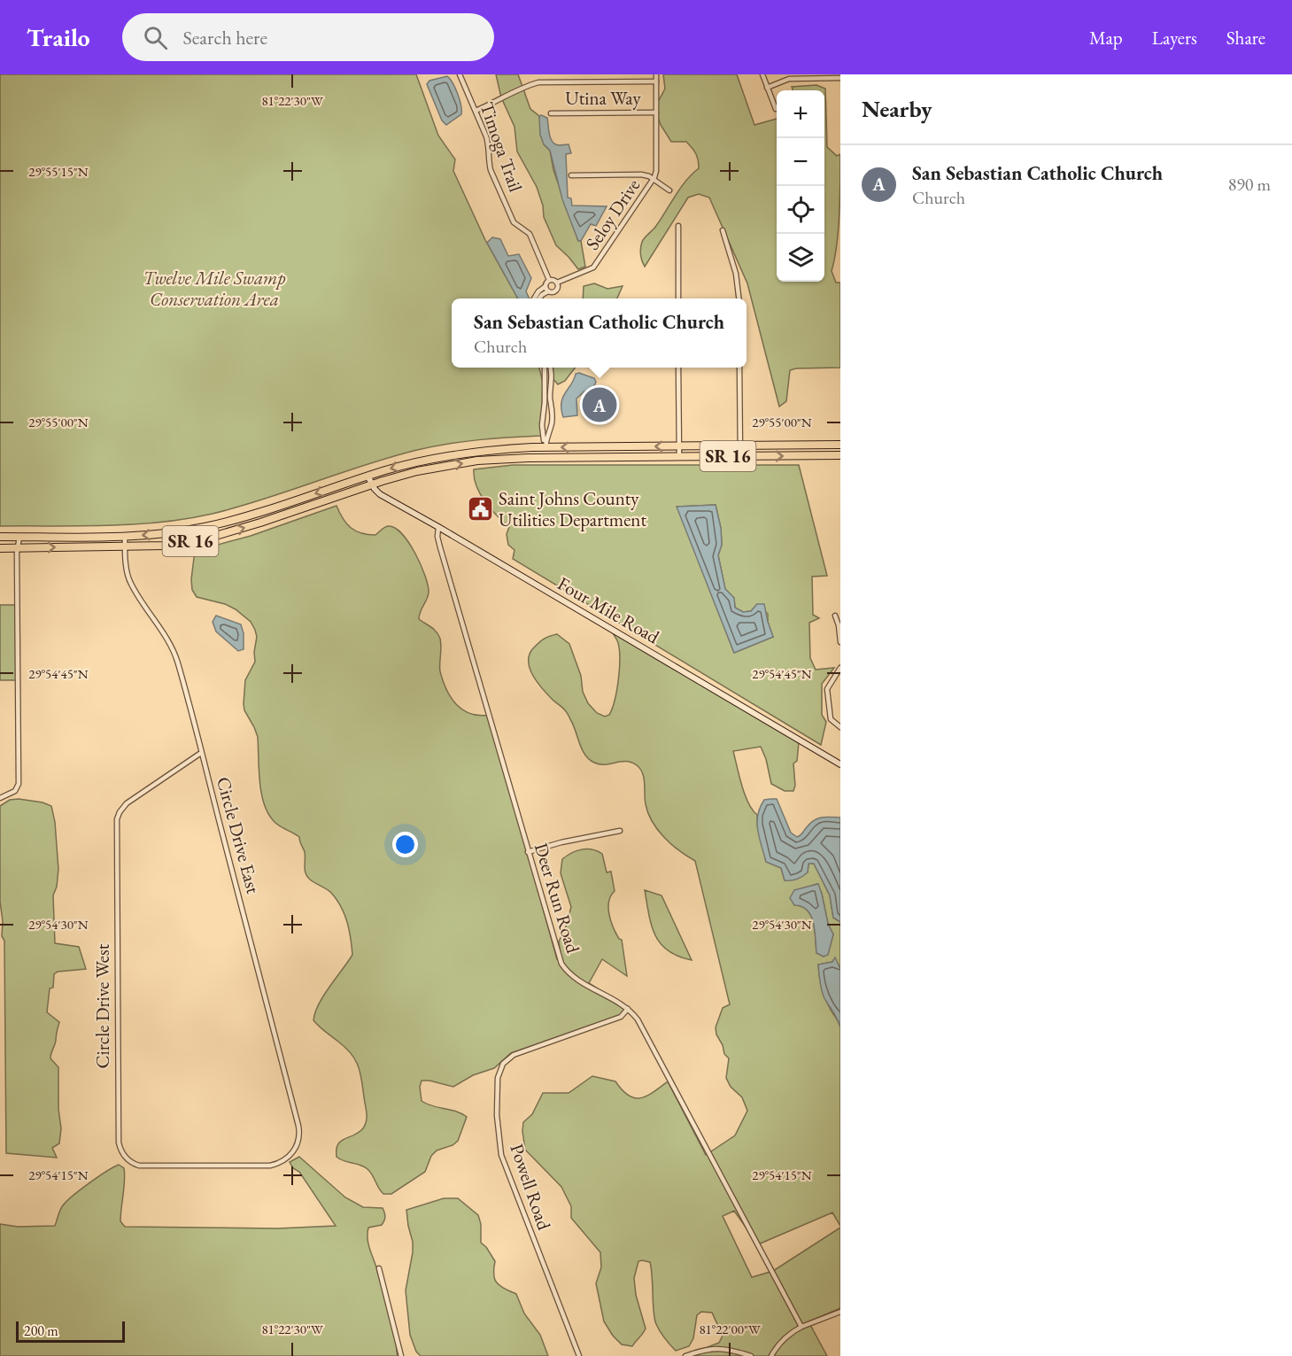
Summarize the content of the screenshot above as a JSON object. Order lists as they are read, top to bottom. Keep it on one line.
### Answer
{"streets":{"highway":["SR 16"],"main road":["Four Mile Road"],"street":["Utina Way","Timoga Trail","Seloy Drive","Circle Drive East","Deer Run Road","Circle Drive West","Powell Road"]},"crossings":[["Utina Way","Seloy Drive"],["Timoga Trail","Seloy Drive"],["SR 16","Four Mile Road"],["SR 16","Circle Drive East"],["Four Mile Road","Deer Run Road"],["Circle Drive East","Circle Drive West"],["Deer Run Road","Powell Road"]],"parks":["Twelve Mile Swamp Conservation Area"],"places":{"public building":["Saint Johns County Utilities Department"]},"scale_bar":"200 m","page":{"header":"Trailo","search":"Search here","nav":["Map","Layers","Share"],"heading":"Nearby","map_buttons":["+","−"],"list":[{"mark":"A","name":"San Sebastian Catholic Church","note":"Church","value":"890 m"}],"popup":["San Sebastian Catholic Church","Church"],"pins":"A","scale":"200 m"},"coordinates":["81°22'30\"W","29°55'15\"N","29°55'00\"N","29°54'45\"N","29°54'30\"N","29°54'15\"N","81°22'00\"W"]}
